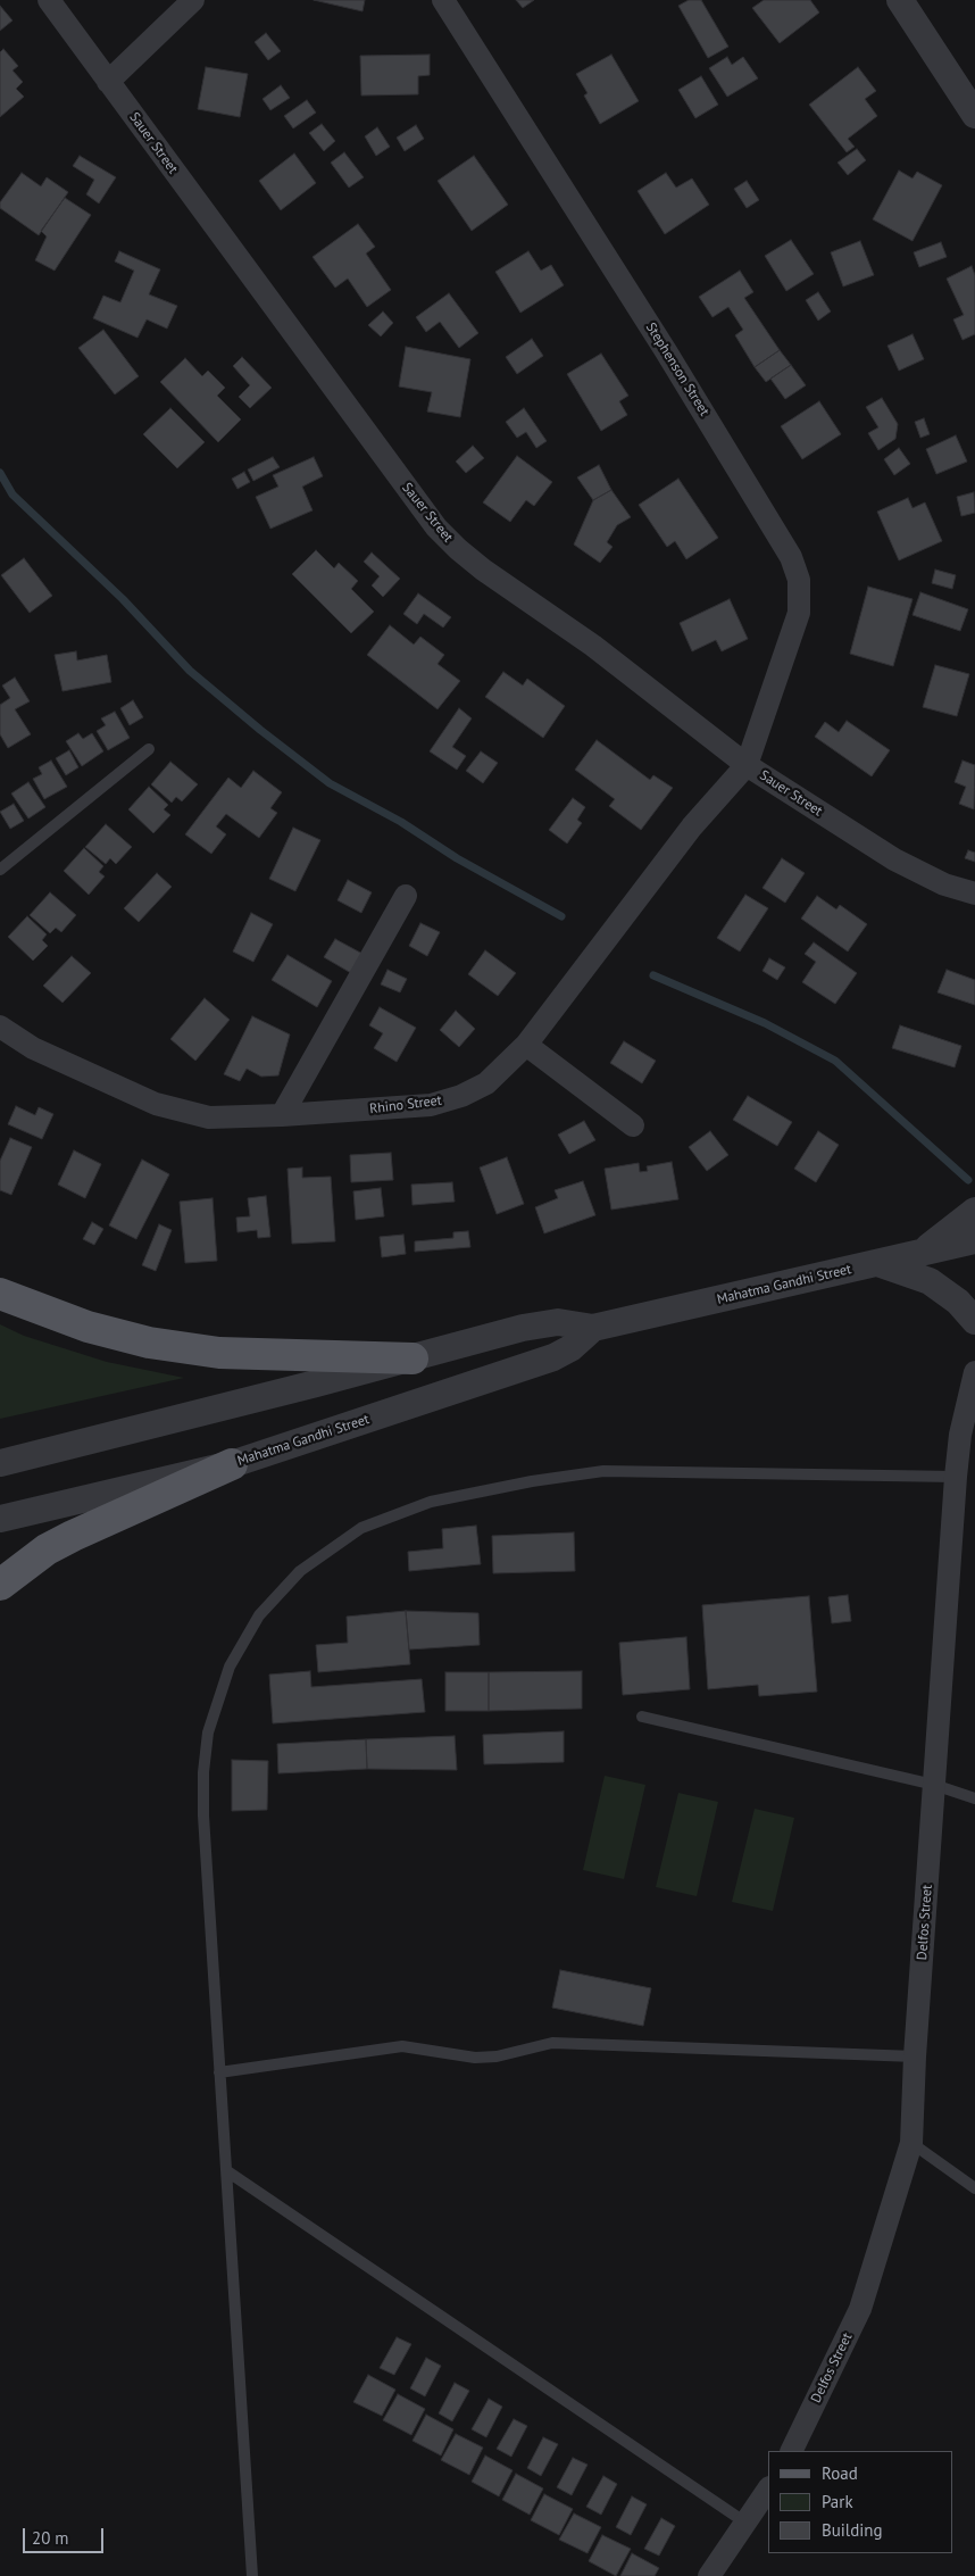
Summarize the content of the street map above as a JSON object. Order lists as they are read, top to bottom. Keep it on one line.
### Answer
{"streets":{"street":["Sauer Street","Stephenson Street","Rhino Street","Mahatma Gandhi Street","Delfos Street"]},"crossings":[["Sauer Street","Stephenson Street"],["Sauer Street","Rhino Street"],["Stephenson Street","Rhino Street"]],"legend":["Road","Park","Building"],"scale_bar":"20 m"}
